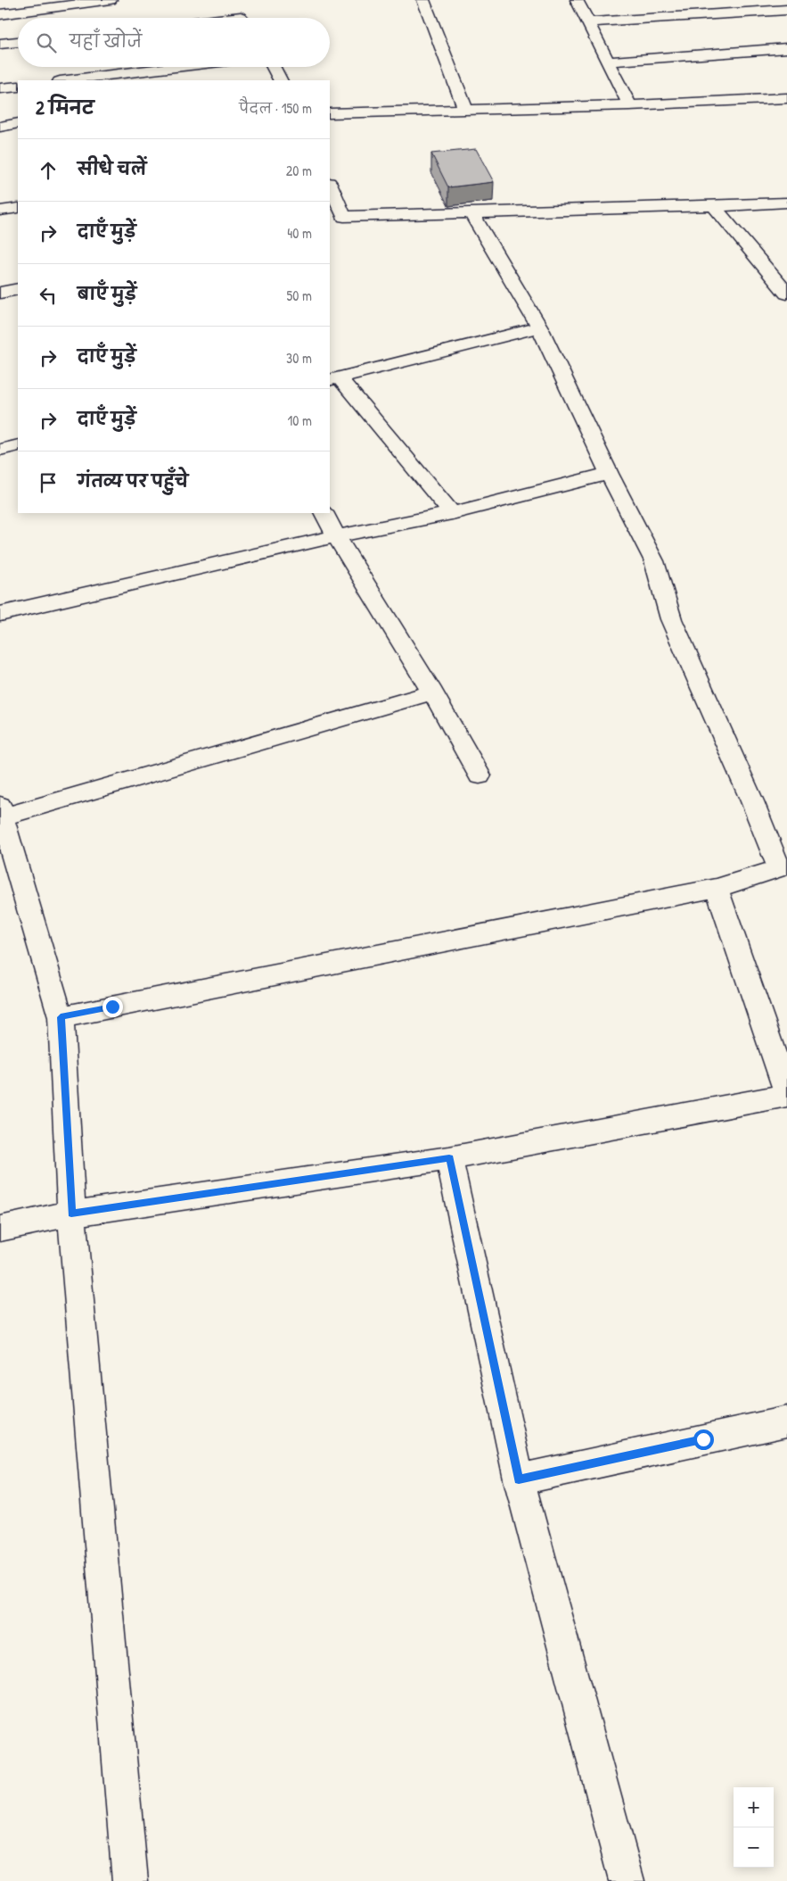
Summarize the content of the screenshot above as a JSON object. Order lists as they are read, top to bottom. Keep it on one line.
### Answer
{"page":{"search":"यहाँ खोजें","heading":["2 मिनट","पैदल · 150 m"],"list":[["सीधे चलें","20 m"],["दाएँ मुड़ें","40 m"],["बाएँ मुड़ें","50 m"],["दाएँ मुड़ें","30 m"],["दाएँ मुड़ें","10 m"],"गंतव्य पर पहुँचे"],"map_buttons":["+","−"]}}
